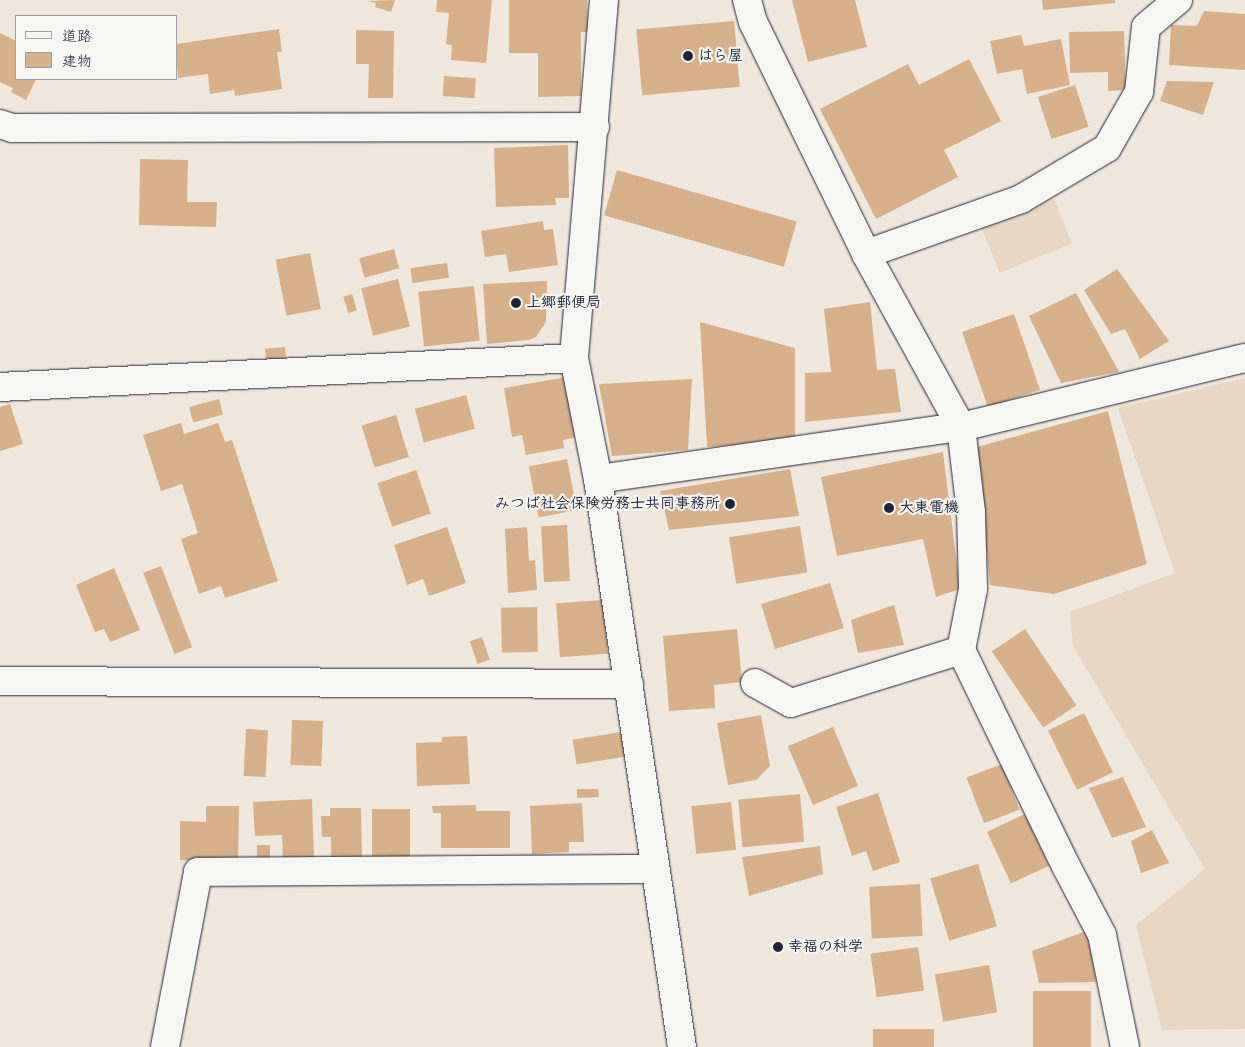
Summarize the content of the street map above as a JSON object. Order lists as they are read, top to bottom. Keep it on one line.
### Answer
{"places":["はら屋","上郷郵便局","みつば社会保険労務士共同事務所","大東電機","幸福の科学"],"legend":["道路","建物"]}
